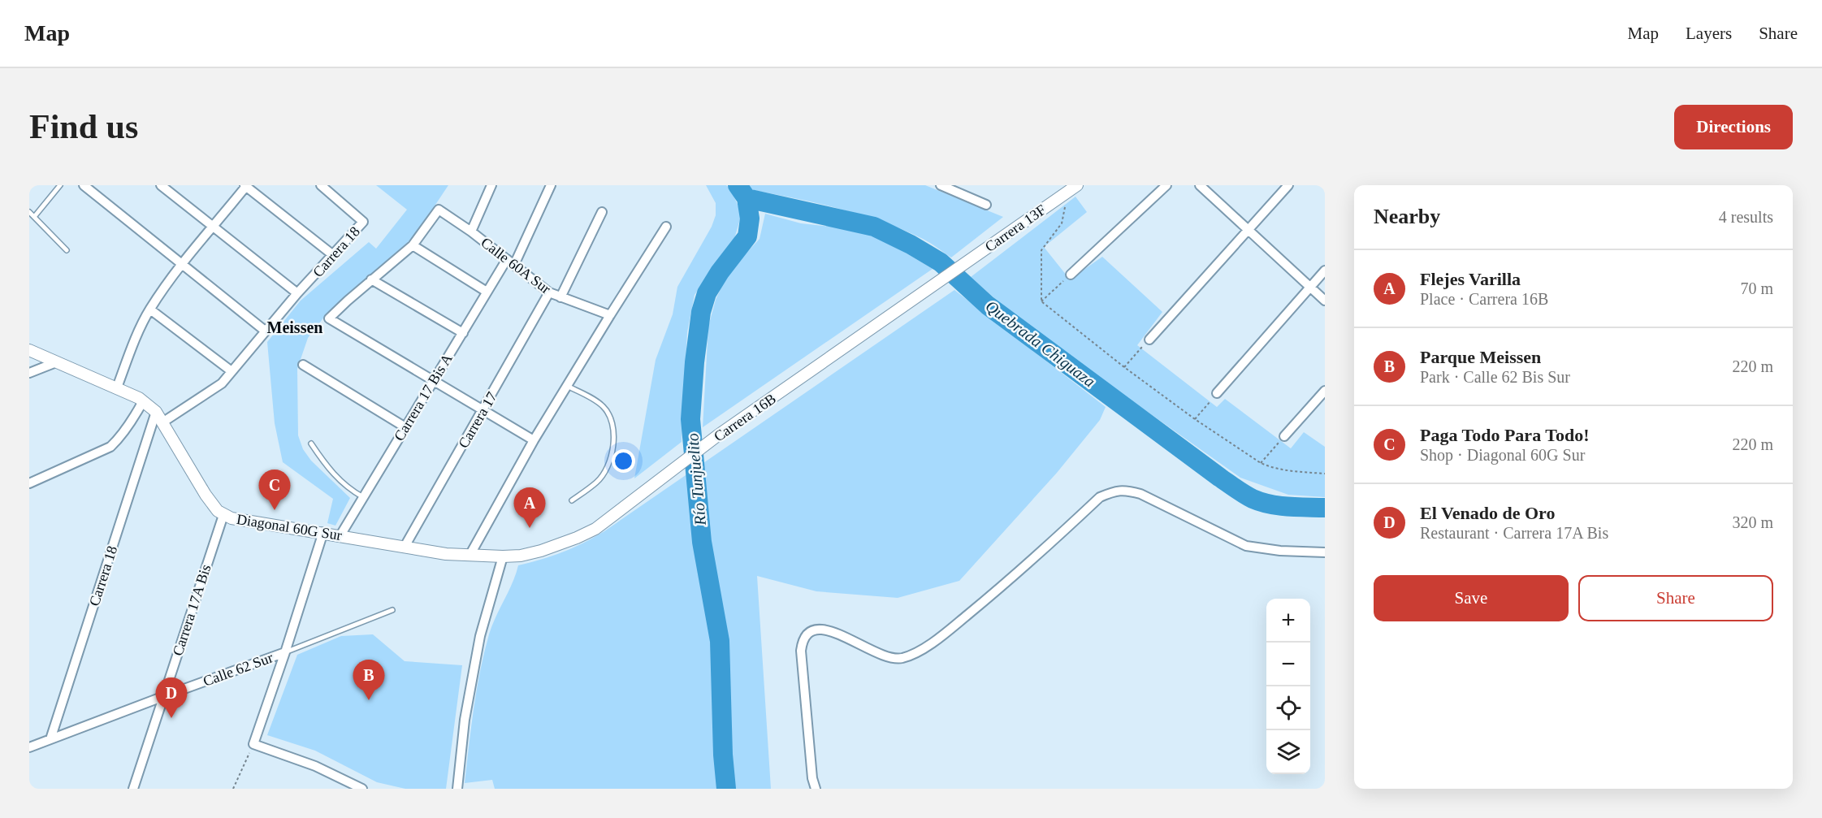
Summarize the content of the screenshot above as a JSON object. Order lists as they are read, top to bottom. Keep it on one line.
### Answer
{"streets":{"street":["Carrera 13F","Carrera 18","Calle 60A Sur","Carrera 17 Bis A","Carrera 16B","Carrera 17","Diagonal 60G Sur","Carrera 17A Bis","Calle 62 Sur"]},"crossings":[["Carrera 13F","Carrera 16B"],["Carrera 18","Diagonal 60G Sur"],["Carrera 18","Calle 62 Sur"],["Calle 60A Sur","Carrera 17 Bis A"],["Calle 60A Sur","Carrera 17"],["Carrera 17 Bis A","Diagonal 60G Sur"],["Carrera 16B","Diagonal 60G Sur"],["Carrera 17","Diagonal 60G Sur"],["Diagonal 60G Sur","Carrera 17A Bis"],["Carrera 17A Bis","Calle 62 Sur"]],"districts":["Meissen"],"water":["Quebrada Chiguaza","Río Tunjuelito"],"page":{"header":"Map","nav":["Map","Layers","Share"],"buttons":["Directions",["Save","Share"]],"title":"Find us","heading":["Nearby","4 results"],"list":[{"mark":"A","name":"Flejes Varilla","note":"Place · Carrera 16B","value":"70 m"},{"mark":"B","name":"Parque Meissen","note":"Park · Calle 62 Bis Sur","value":"220 m"},{"mark":"C","name":"Paga Todo Para Todo!","note":"Shop · Diagonal 60G Sur","value":"220 m"},{"mark":"D","name":"El Venado de Oro","note":"Restaurant · Carrera 17A Bis","value":"320 m"}],"pins":["C","A","B","D"],"map_buttons":["+","−"]}}
